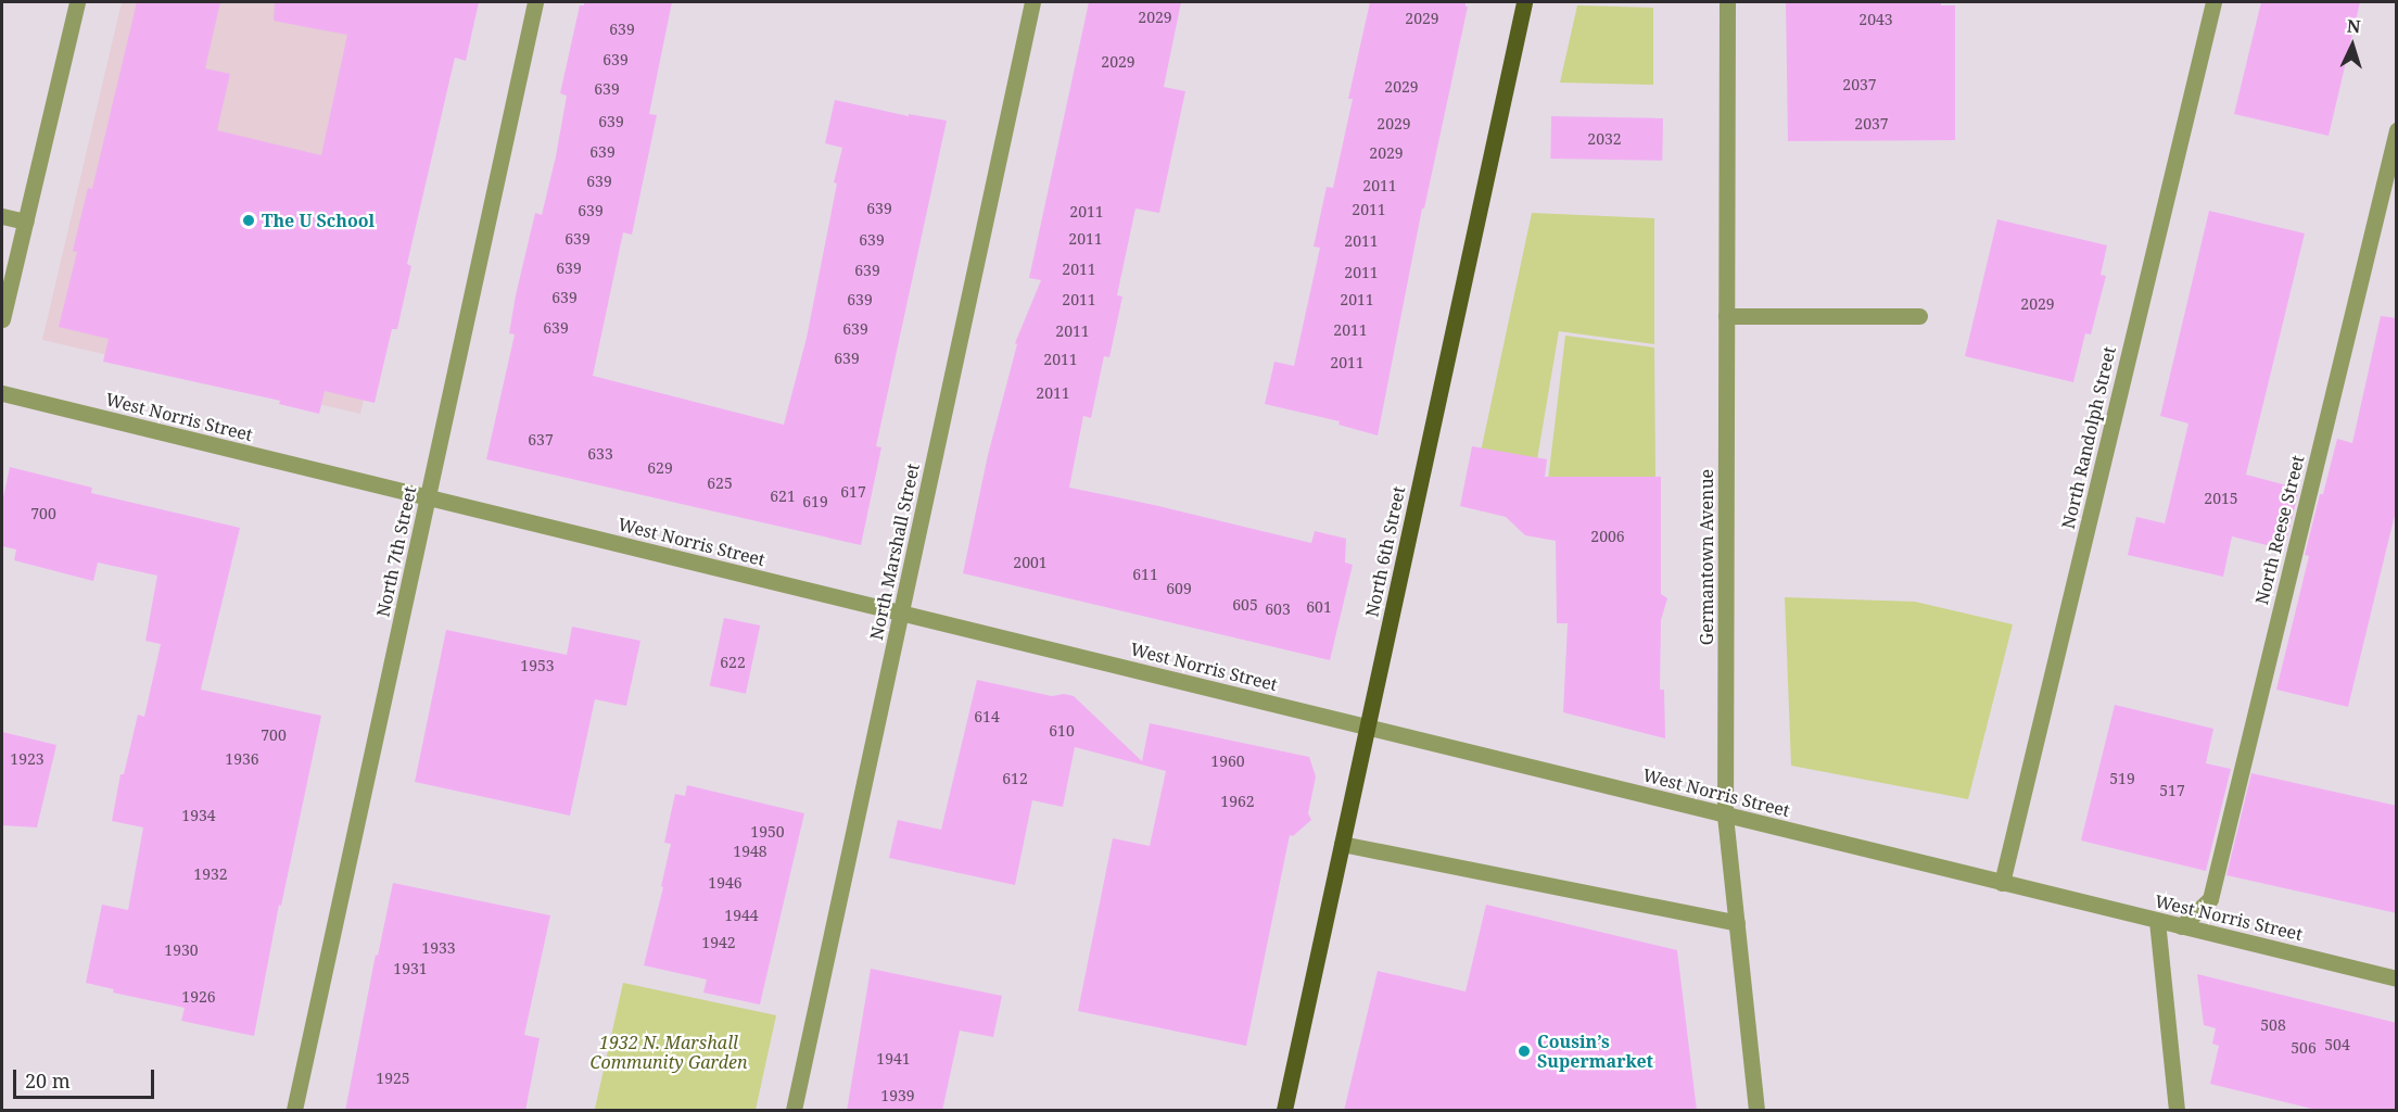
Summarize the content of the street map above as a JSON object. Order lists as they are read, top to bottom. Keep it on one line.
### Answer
{"streets":{"main road":["North 6th Street"],"street":["West Norris Street","North Randolph Street","North Reese Street","North 7th Street","North Marshall Street","Germantown Avenue"]},"crossings":[["West Norris Street","North Randolph Street"],["West Norris Street","North Reese Street"],["West Norris Street","North 7th Street"],["West Norris Street","North Marshall Street"],["West Norris Street","North 6th Street"],["West Norris Street","Germantown Avenue"]],"parks":["1932 N. Marshall Community Garden"],"places":["The U School","Cousin’s Supermarket"],"house_numbers":["2029","2029","2043","639","639","2029","2037","2029","639","639","2029","2037","2032","639","2029","639","2011","639","2011","639","2011","639","2011","639","2011","639","2011","639","2011","639","639","2011","2011","2029","639","639","2011","2011","639","2011","2011","2011","637","633","629","625","617","621","2015","619","700","2006","2001","611","609","605","601","603","622","1953","614","610","700","1923","1936","1960","612","519","517","1962","1934","1950","1948","1932","1946","1944","1942","1933","1930","1931","1926","508","504","506","1941","1925","1939"],"scale_bar":"20 m","north":"top"}
